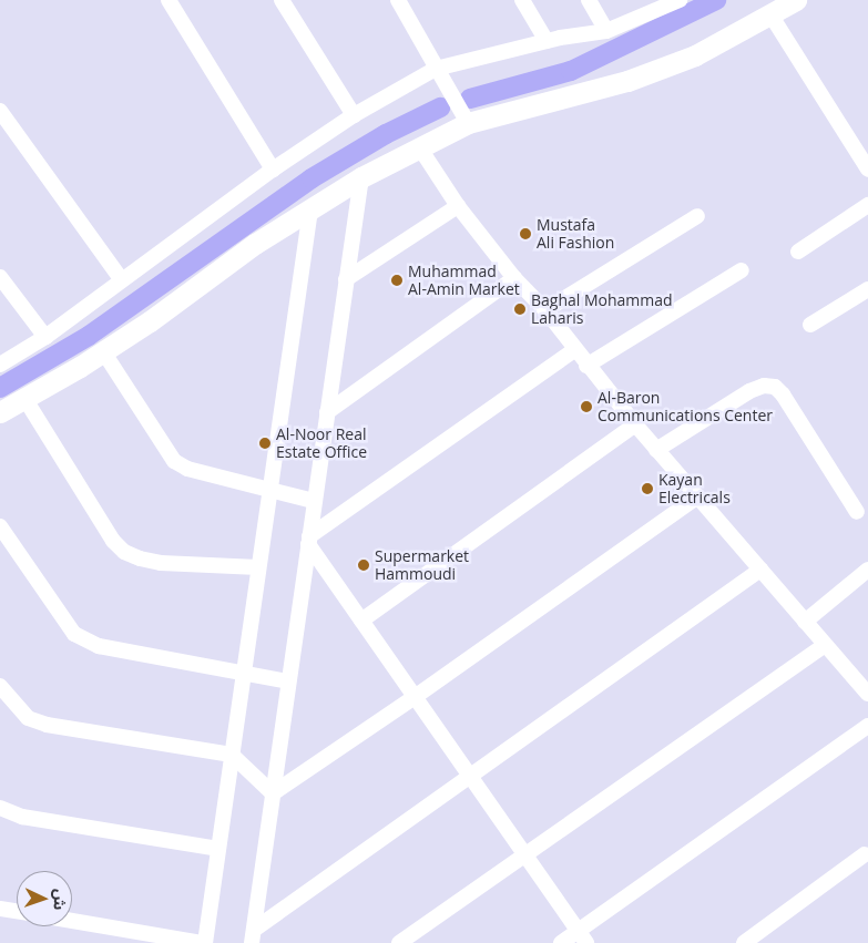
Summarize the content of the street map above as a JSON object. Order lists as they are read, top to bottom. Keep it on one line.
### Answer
{"places":["Mustafa Ali Fashion","Muhammad Al-Amin Market","Baghal Mohammad Laharis","Al-Baron Communications Center","Al-Noor Real Estate Office","Kayan Electricals","Supermarket Hammoudi"],"north":"right"}
